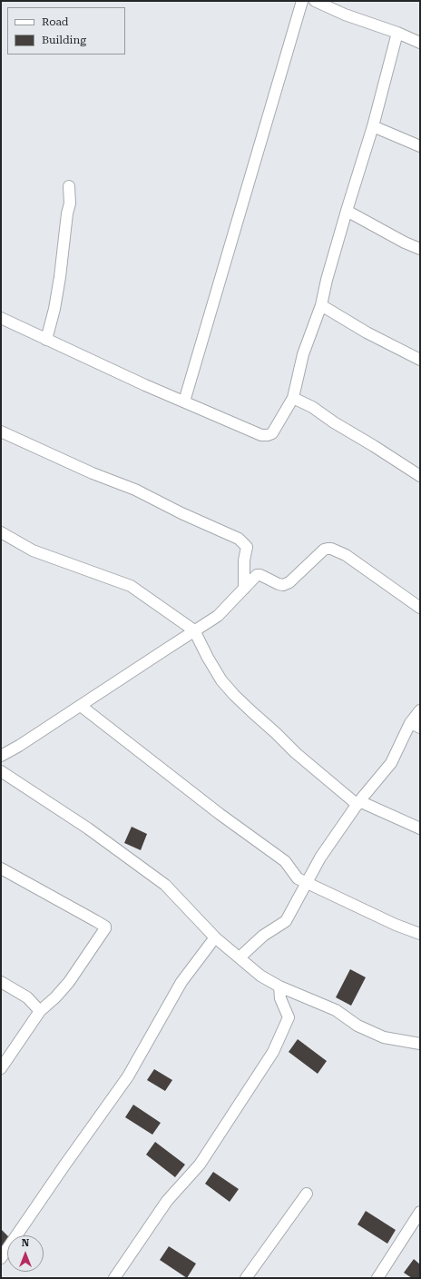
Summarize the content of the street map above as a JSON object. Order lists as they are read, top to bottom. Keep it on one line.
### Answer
{"legend":["Road","Building"],"north":"top"}
